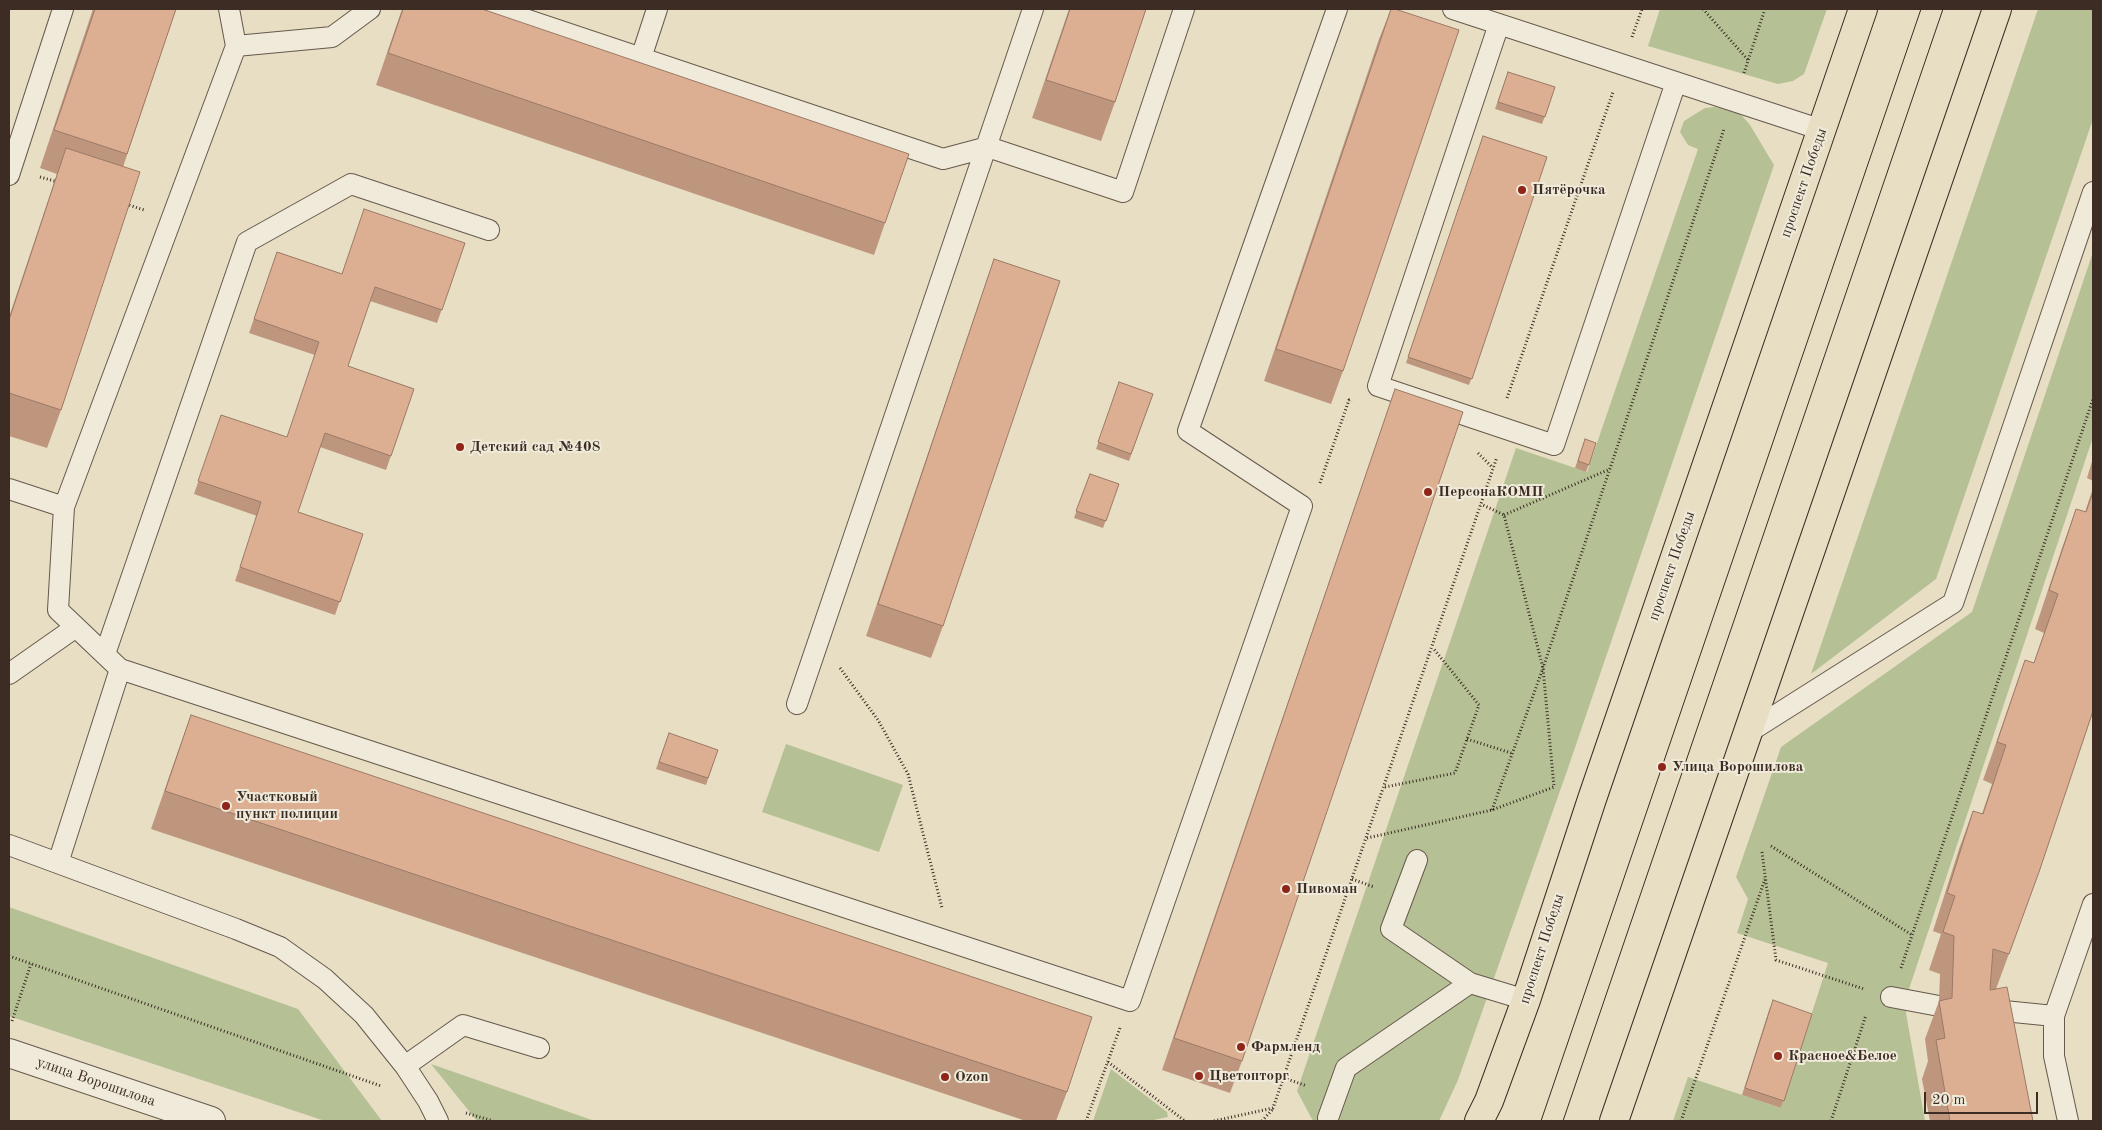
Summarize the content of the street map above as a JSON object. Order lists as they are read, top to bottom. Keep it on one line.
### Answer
{"streets":{"main road":["проспект Победы"],"street":["улица Ворошилова"]},"places":["Пятёрочка","Детский сад №408","ПерсонаКОМП","Улица Ворошилова","Участковый пункт полиции","Пивоман","Фармленд","Красное&Белое","Цветопторг","Ozon"],"scale_bar":"20 m"}
